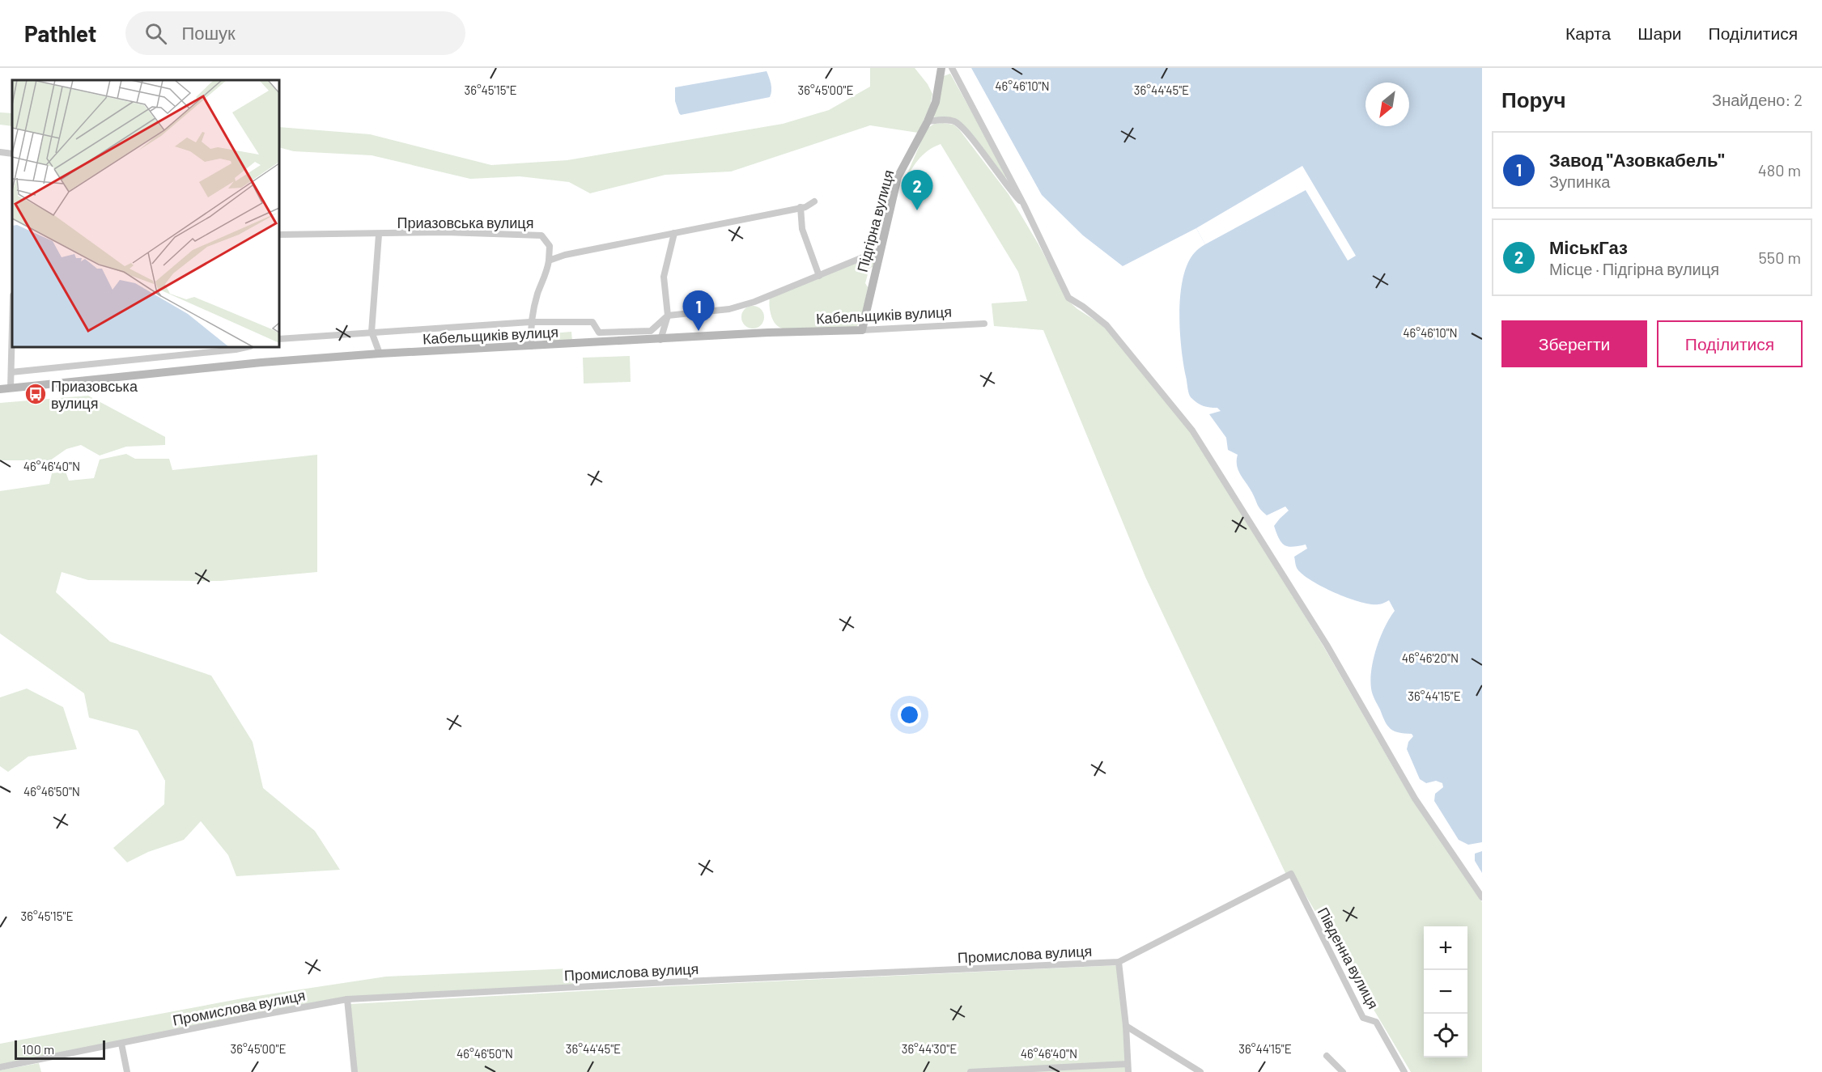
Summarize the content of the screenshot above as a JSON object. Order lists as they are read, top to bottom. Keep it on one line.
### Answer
{"streets":{"street":["Підгірна вулиця","Приазовська вулиця","Кабельщиків вулиця","Промислова вулиця","Південна вулиця"]},"crossings":[["Підгірна вулиця","Кабельщиків вулиця"],["Промислова вулиця","Південна вулиця"]],"places":{"bus stop":["Приазовська вулиця"]},"scale_bar":"100 m","north":"bottom left","page":{"header":"Pathlet","search":"Пошук","nav":["Карта","Шари","Поділитися"],"heading":["Поруч","Знайдено: 2"],"list":[{"mark":"1","name":"Завод \"Азовкабель\"","note":"Зупинка","value":"480 m"},{"mark":"2","name":"МіськГаз","note":"Місце · Підгірна вулиця","value":"550 m"}],"pins":["2","1"],"buttons":["Зберегти","Поділитися"],"map_buttons":["+","−"],"scale":"100 m"},"coordinates":["46°46'10\"N","36°45'15\"E","36°44'45\"E","36°45'00\"E","46°46'40\"N","46°46'20\"N","36°44'15\"E","46°46'50\"N","36°44'30\"E"]}
